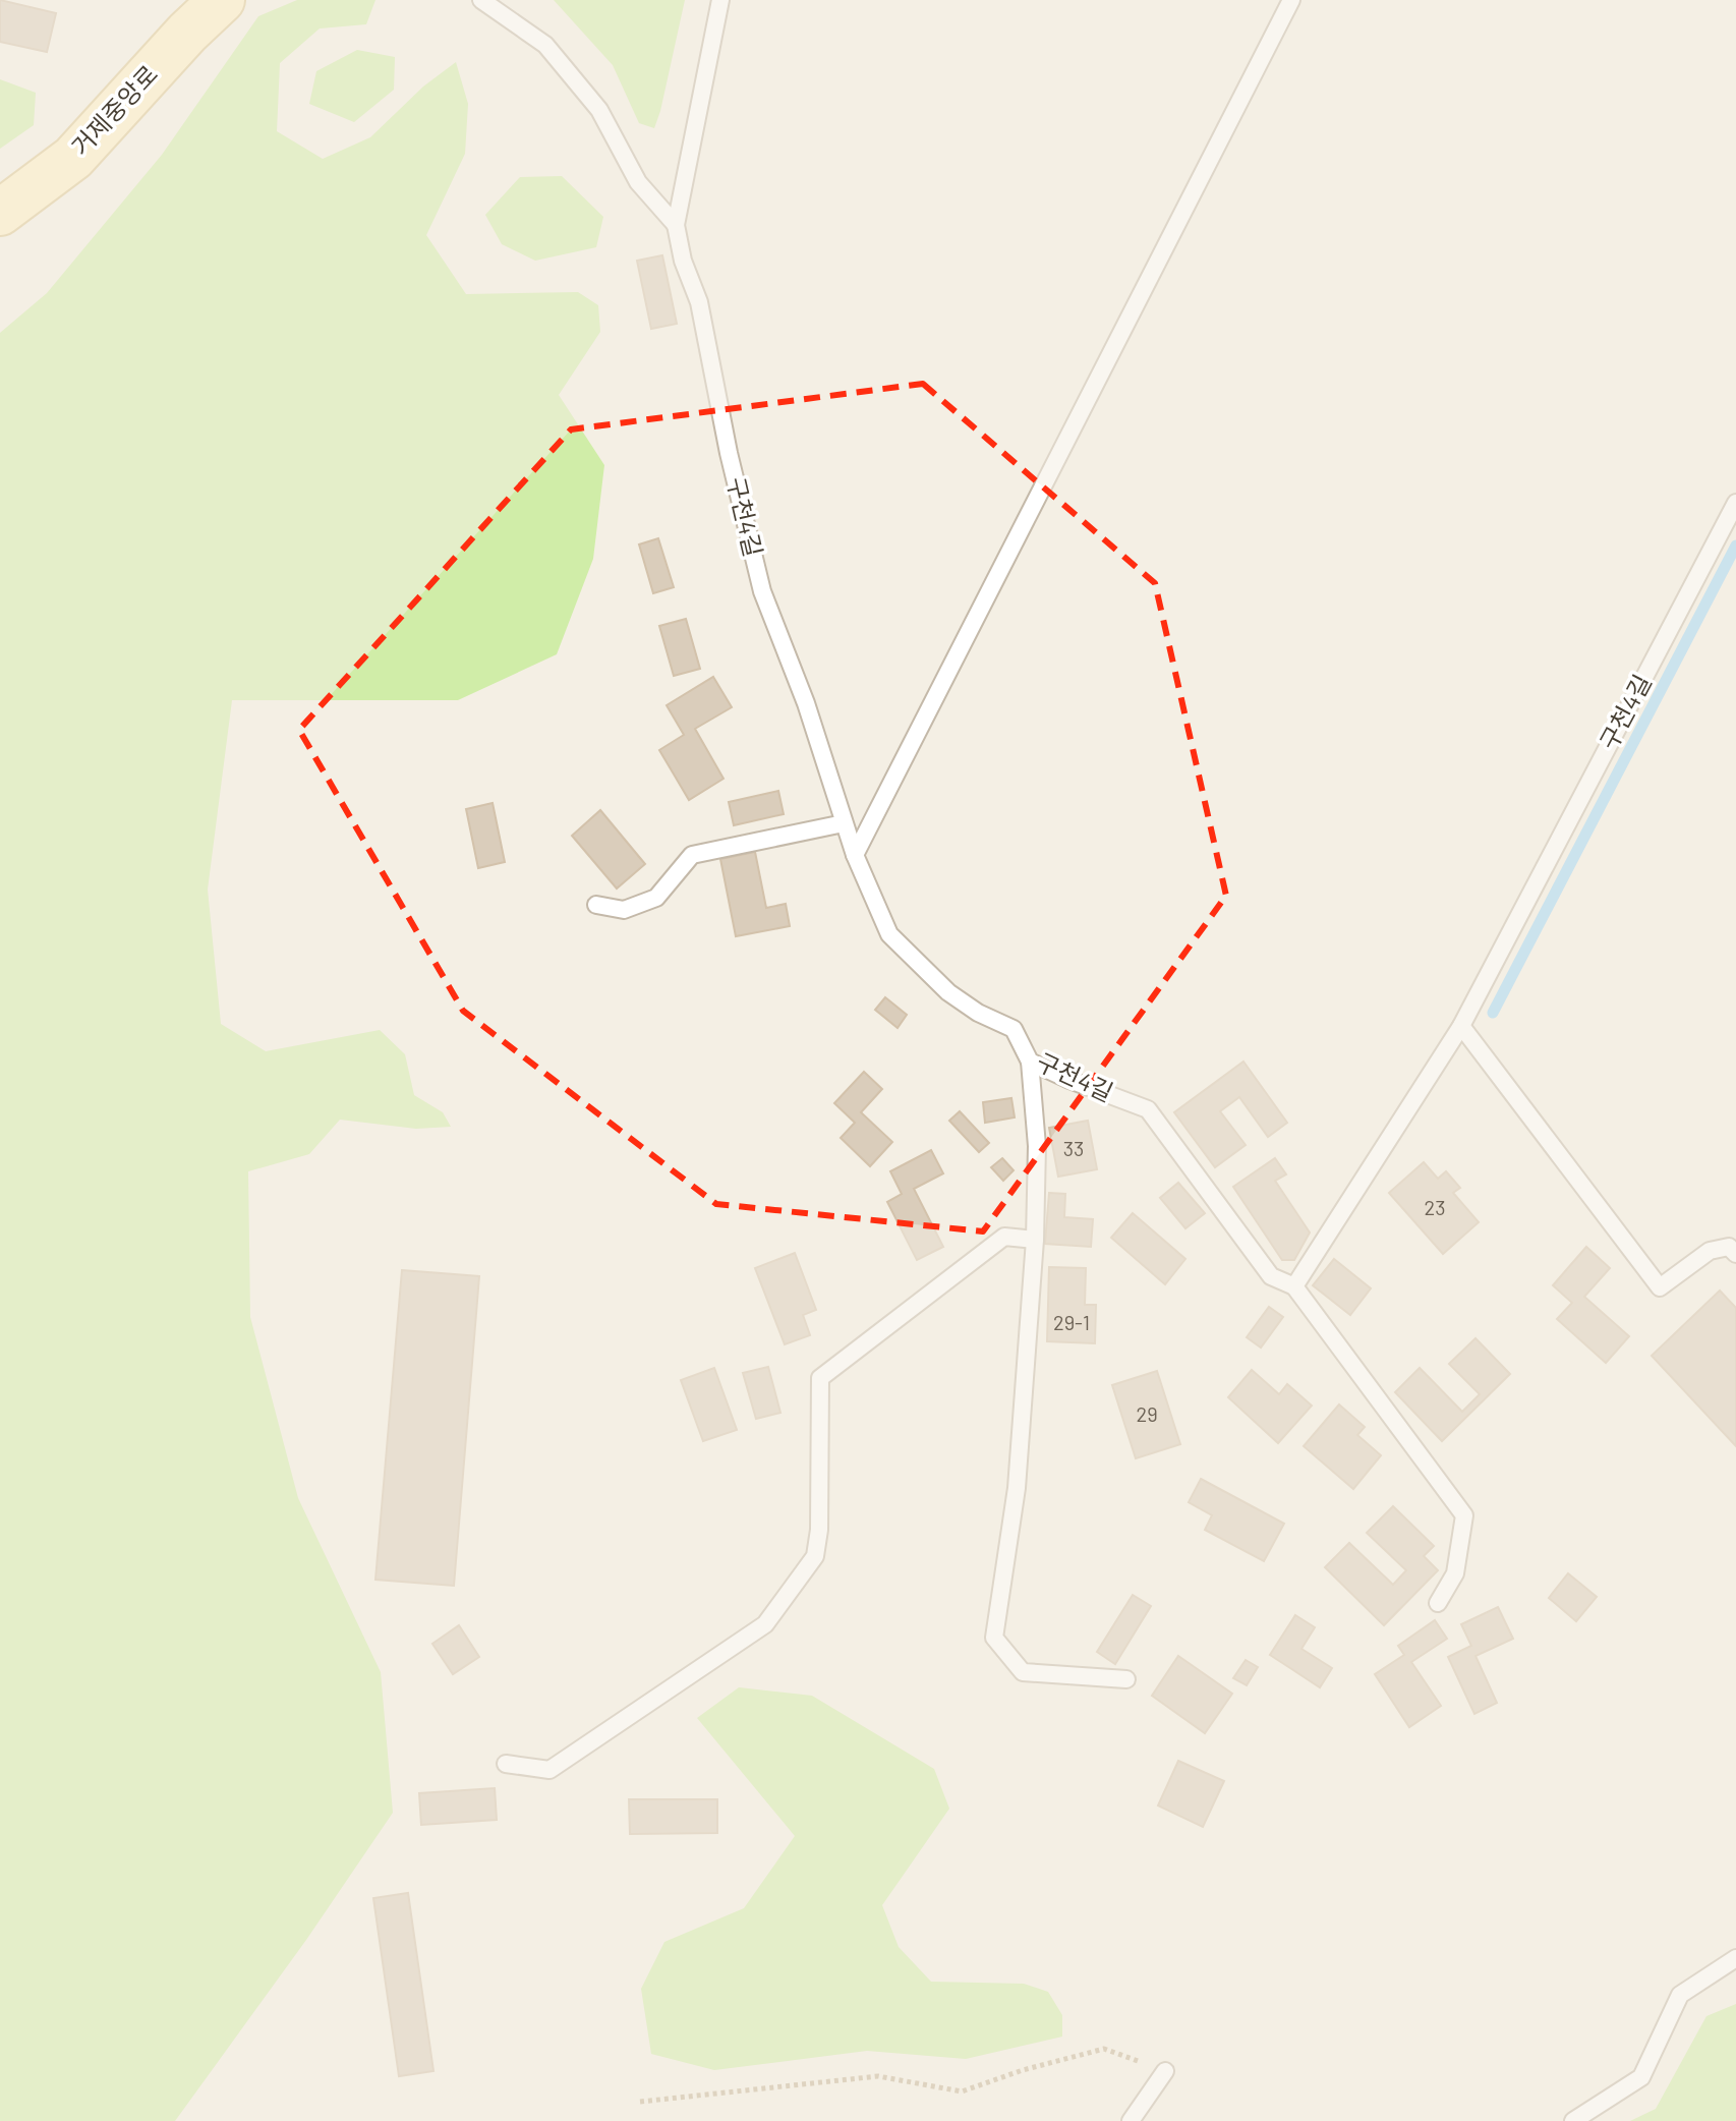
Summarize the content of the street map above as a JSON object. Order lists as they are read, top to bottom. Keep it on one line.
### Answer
{"streets":{"main road":["거제중앙로"],"lane":["구천4길"]},"house_numbers":["33","23","29-1","29"]}
